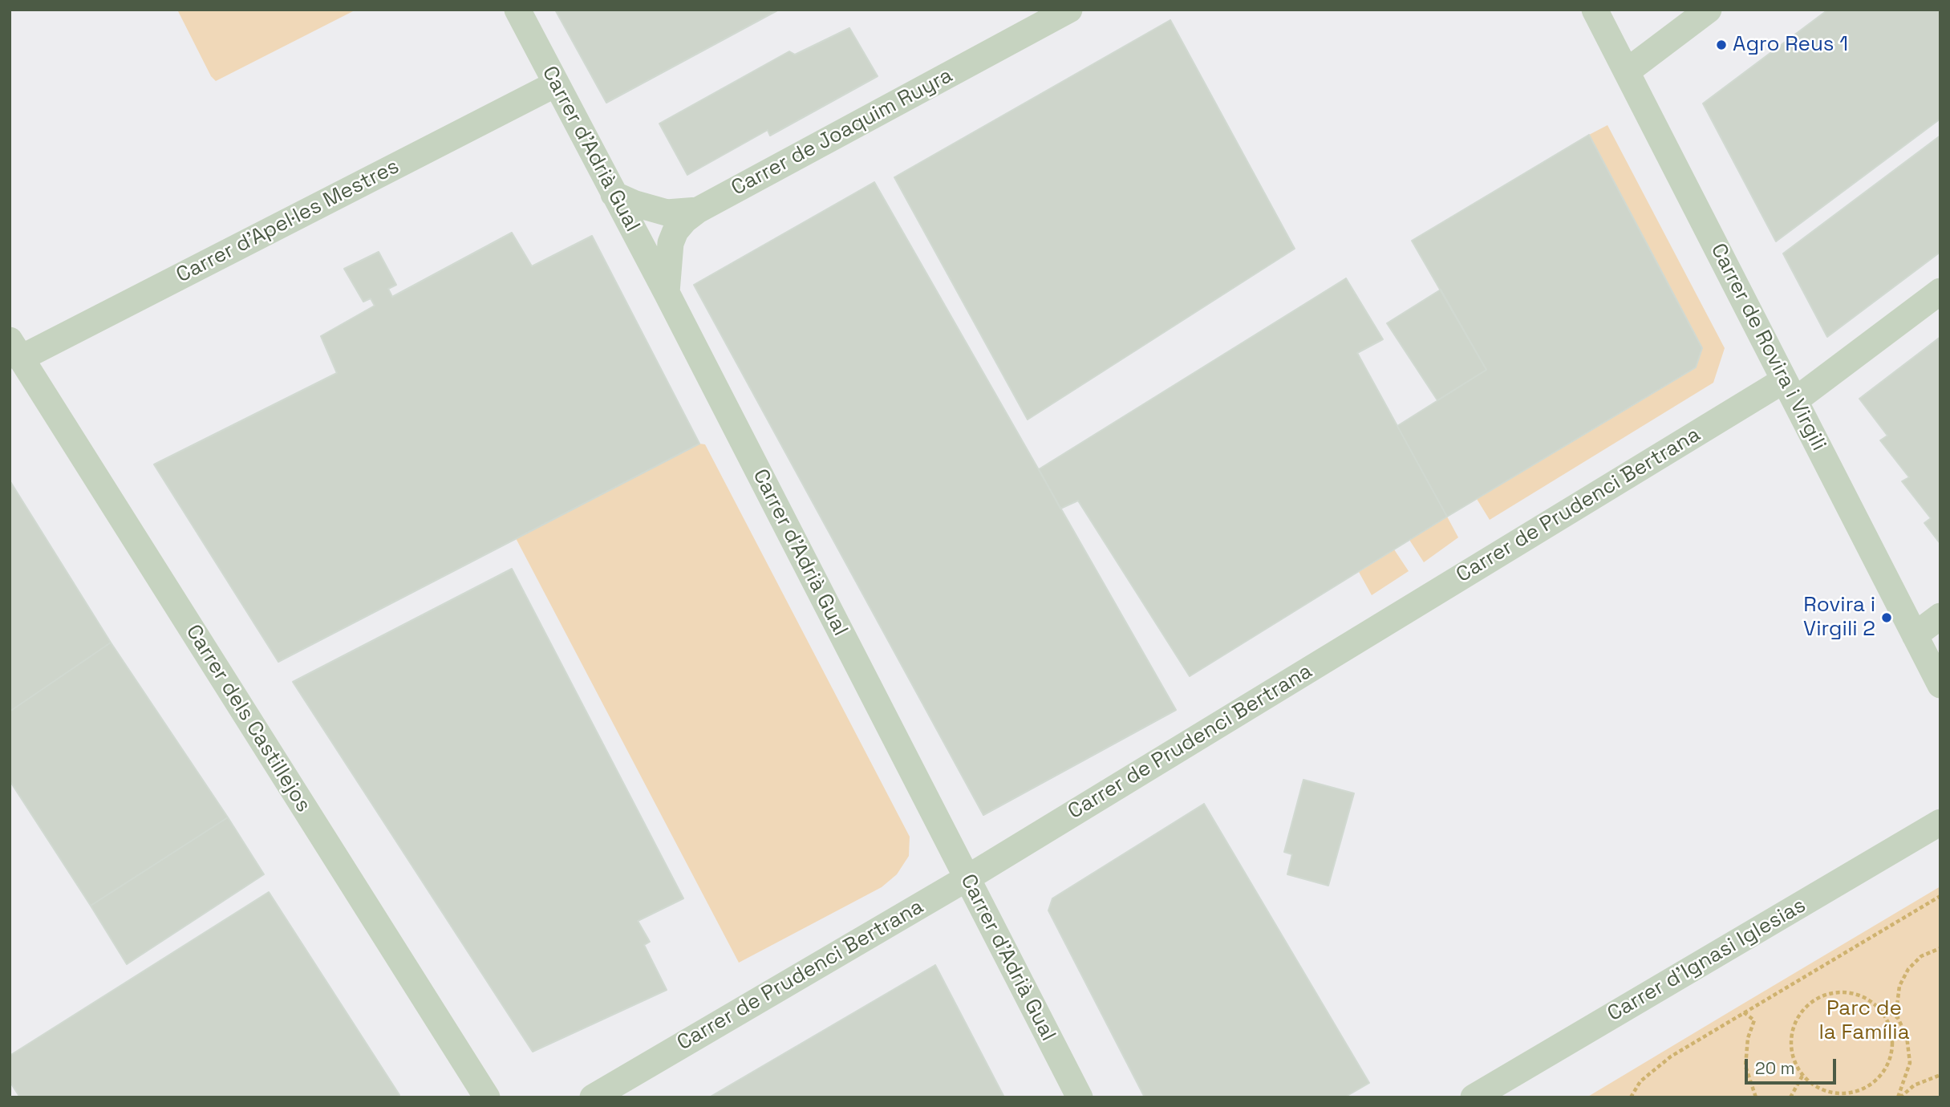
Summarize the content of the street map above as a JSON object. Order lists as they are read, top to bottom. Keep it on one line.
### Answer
{"streets":{"street":["Carrer de Joaquim Ruyra","Carrer d'Adrià Gual","Carrer d'Apel·les Mestres","Carrer de Rovira i Virgili","Carrer de Prudenci Bertrana","Carrer dels Castillejos","Carrer d'Ignasi Iglesias"]},"crossings":[["Carrer de Joaquim Ruyra","Carrer d'Adrià Gual"],["Carrer d'Adrià Gual","Carrer d'Apel·les Mestres"],["Carrer d'Adrià Gual","Carrer de Prudenci Bertrana"],["Carrer d'Apel·les Mestres","Carrer dels Castillejos"],["Carrer de Rovira i Virgili","Carrer de Prudenci Bertrana"]],"parks":["Parc de la Família"],"places":["Agro Reus 1","Rovira i Virgili 2"],"scale_bar":"20 m"}
